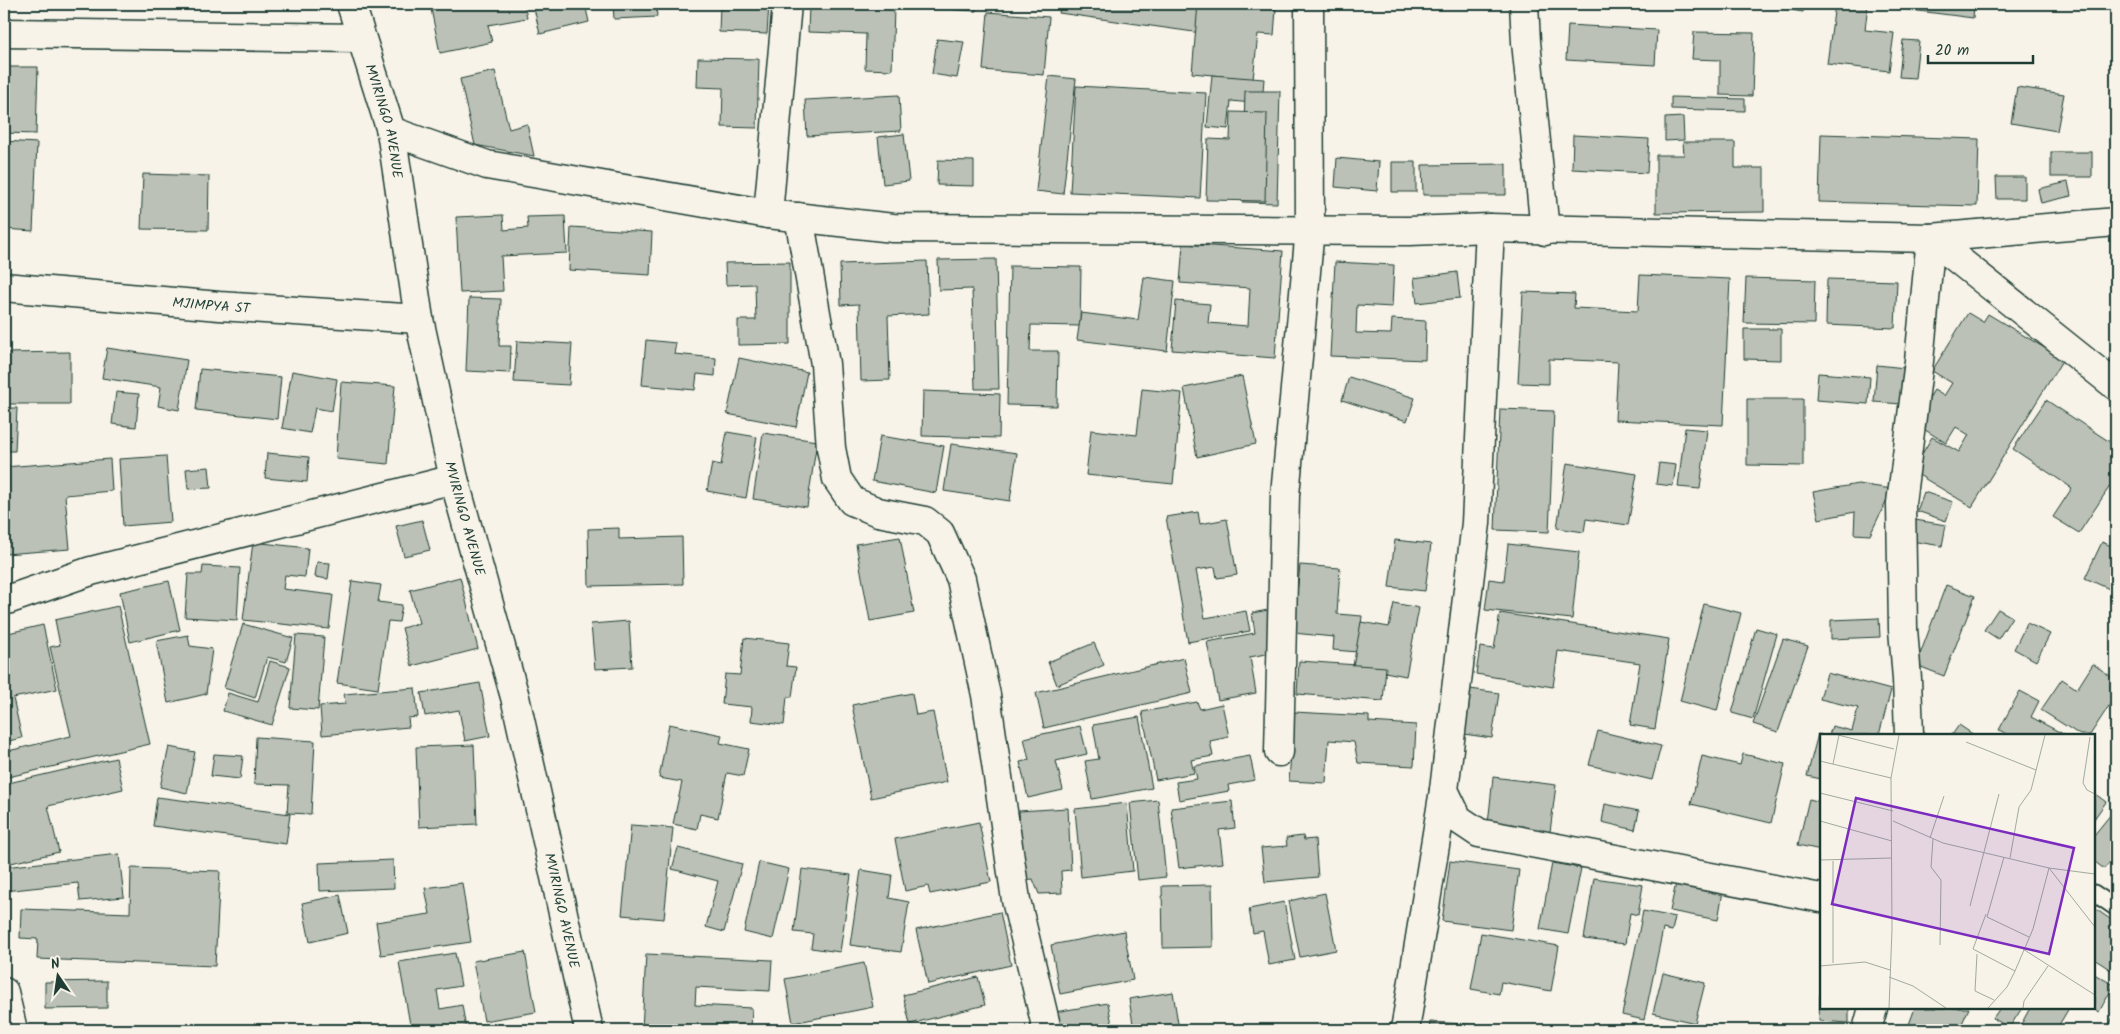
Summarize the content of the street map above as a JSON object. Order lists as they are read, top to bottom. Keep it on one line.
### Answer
{"streets":{"street":["MVIRINGO AVENUE","MJIMPYA ST"]},"crossings":[["MVIRINGO AVENUE","MJIMPYA ST"]],"scale_bar":"20 m","north":"top"}
